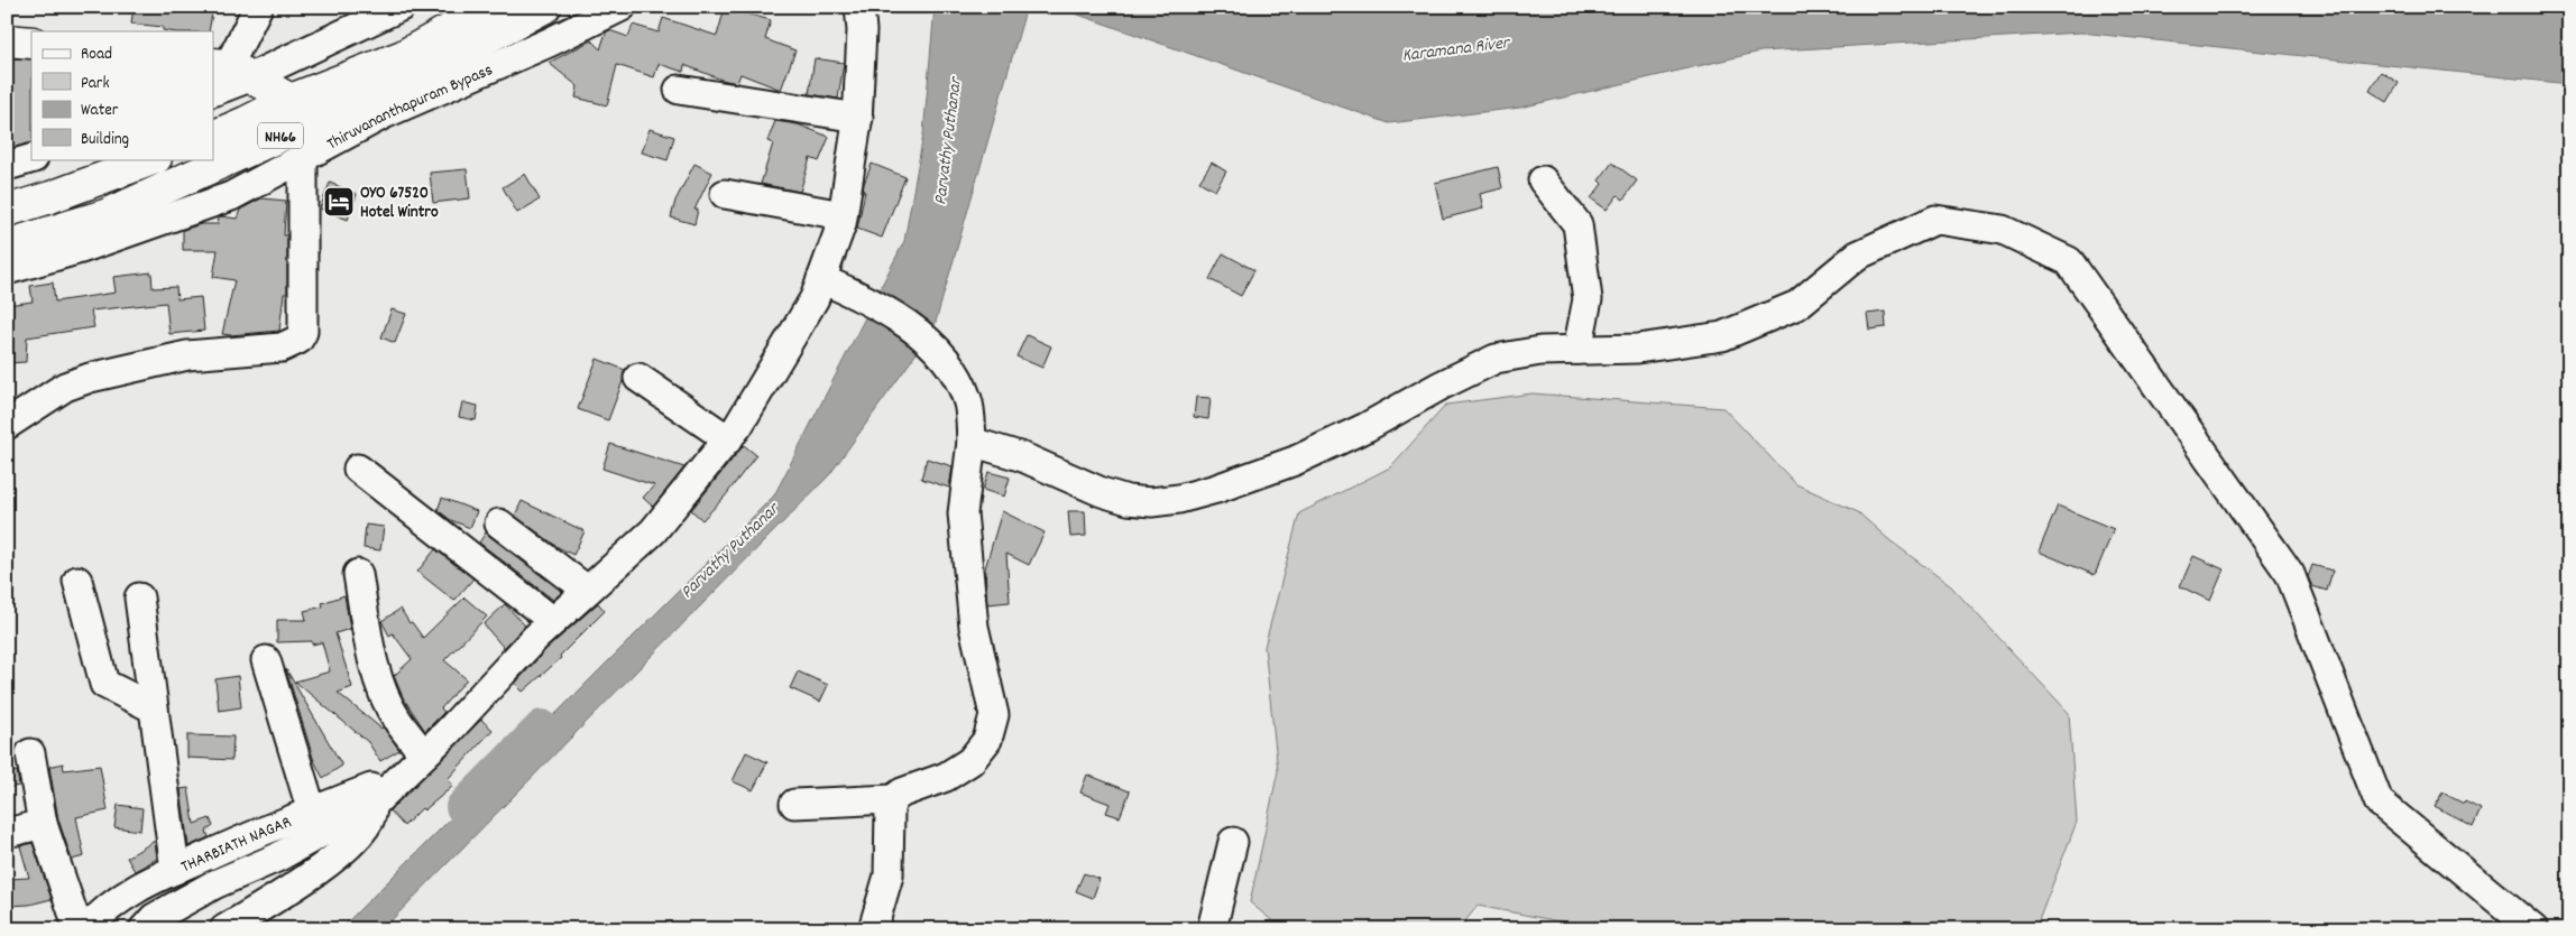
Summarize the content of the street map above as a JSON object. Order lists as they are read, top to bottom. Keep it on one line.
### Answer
{"streets":{"main road":["Thiruvananthapuram Bypass","NH66"],"street":["THARBIATH NAGAR"]},"water":["Karamana River","Parvathy Puthanar"],"places":{"hotel":["OYO 67520 Hotel Wintro"]},"legend":["Road","Park","Water","Building"]}
